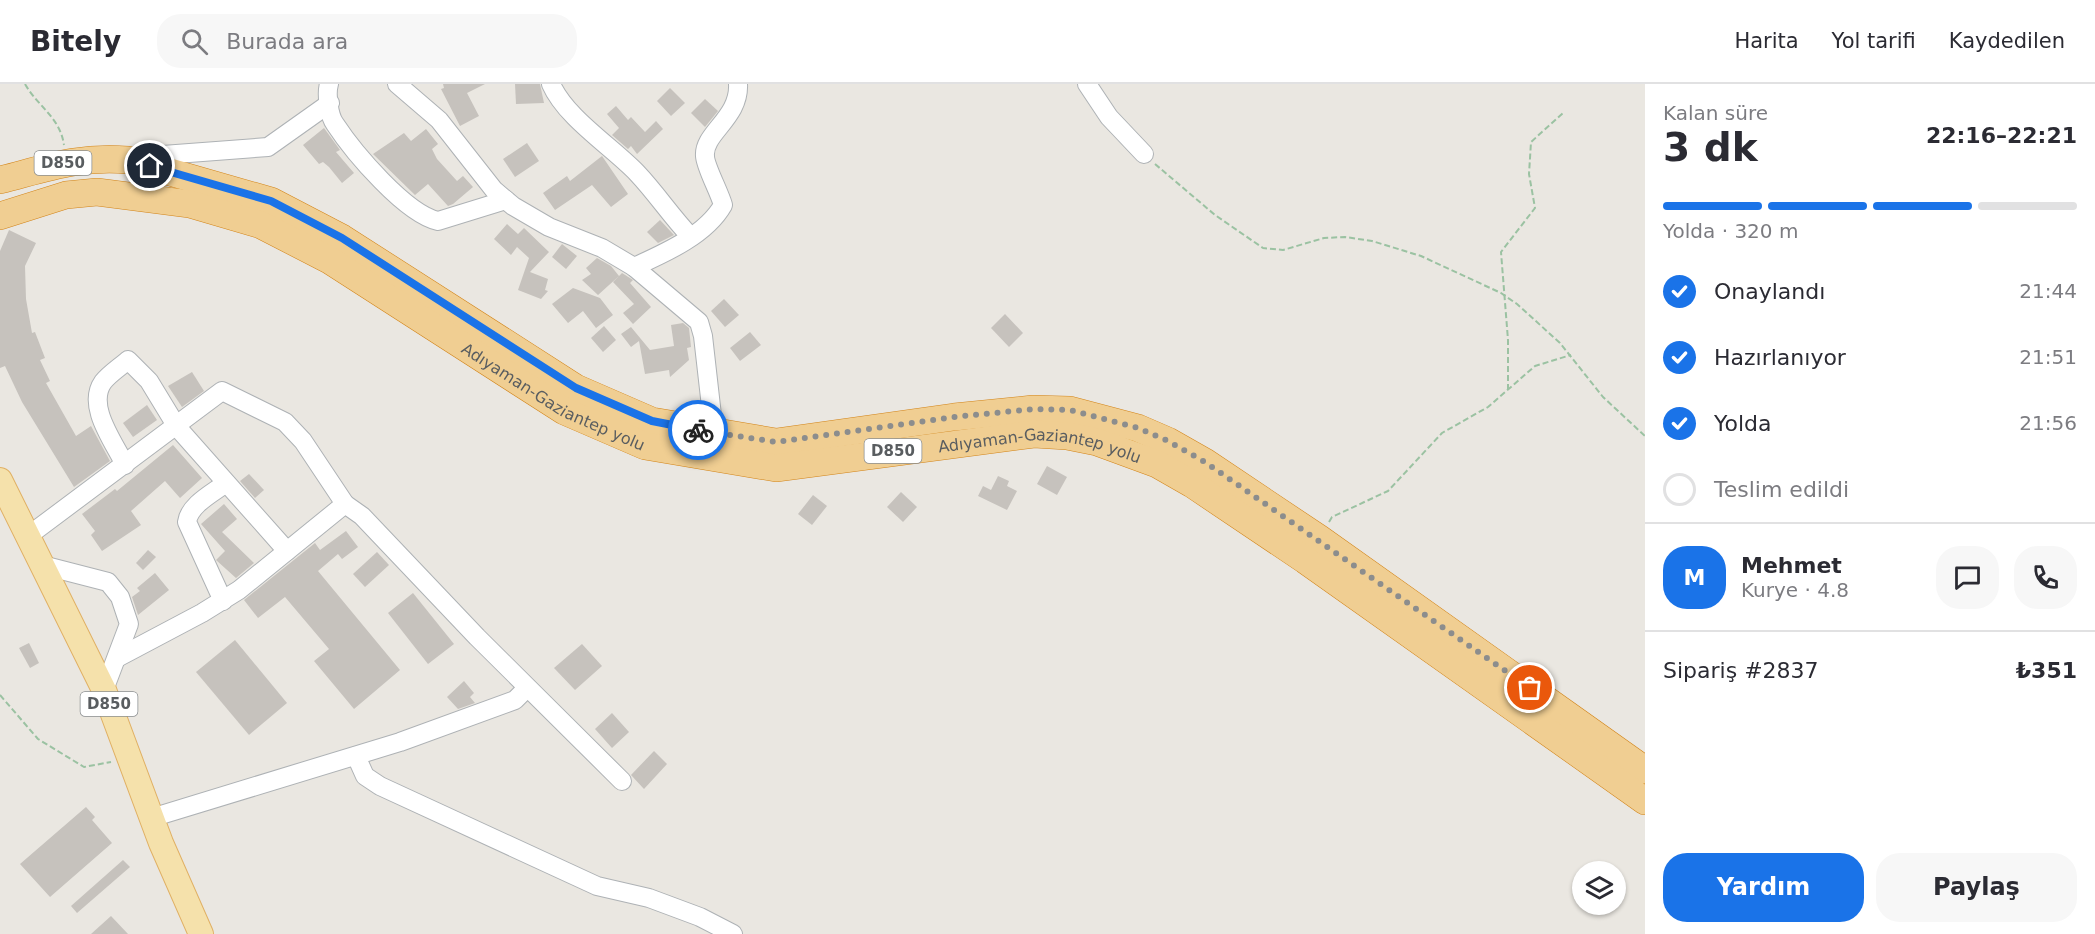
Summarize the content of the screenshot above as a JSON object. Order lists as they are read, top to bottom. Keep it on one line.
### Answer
{"streets":{"highway":["D850","Adıyaman-Gaziantep yolu"]},"page":{"header":"Bitely","search":"Burada ara","nav":["Harita","Yol tarifi","Kaydedilen"],"heading":["3 dk","Kalan süre","22:16–22:21"],"panel":["Mehmet","Kurye · 4.8","Sipariş #2837","₺351"],"bar":"Yolda · 320 m","list":[["Onaylandı","21:44"],["Hazırlanıyor","21:51"],["Yolda","21:56"],"Teslim edildi"],"round":"M","buttons":["Yardım","Paylaş"]}}
